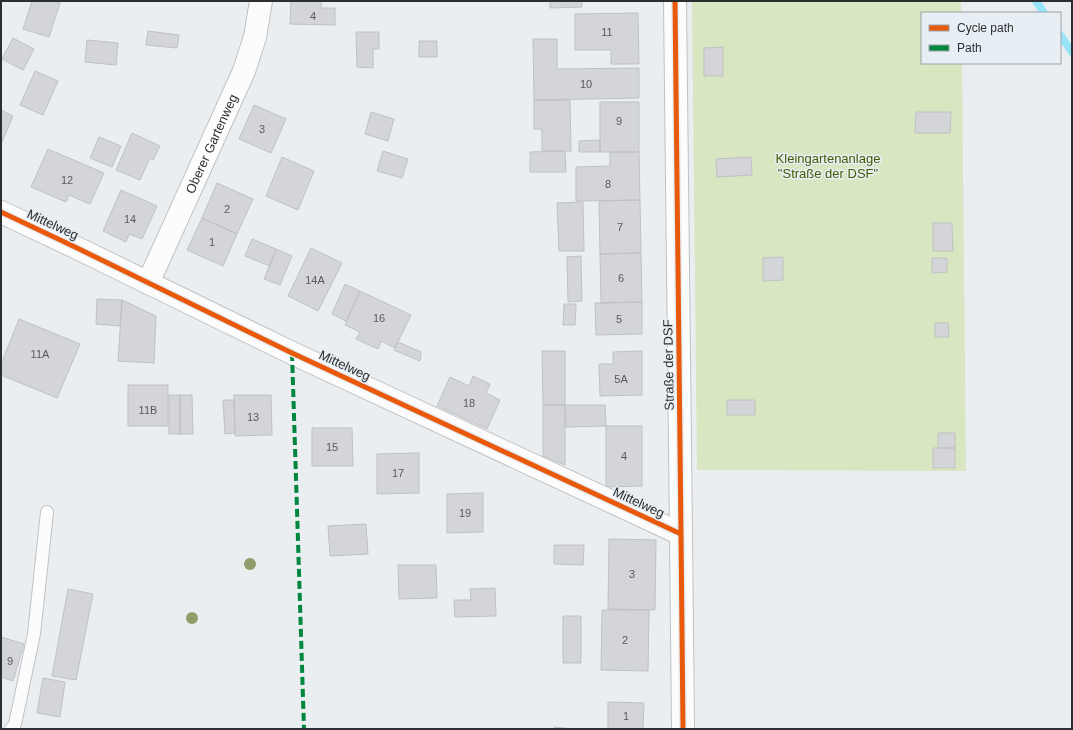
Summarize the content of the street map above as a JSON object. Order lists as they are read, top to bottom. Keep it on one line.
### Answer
{"streets":{"street":["Oberer Gartenweg","Mittelweg","Straße der DSF"]},"crossings":[["Oberer Gartenweg","Mittelweg"],["Mittelweg","Straße der DSF"]],"parks":["Kleingartenanlage \"Straße der DSF\""],"house_numbers":["4","11","10","9","3","12","8","2","14","7","1","6","14A","16","5","11A","5A","18","11B","13","15","4","17","19","3","2","9","1"],"legend":["Cycle path","Path"]}
